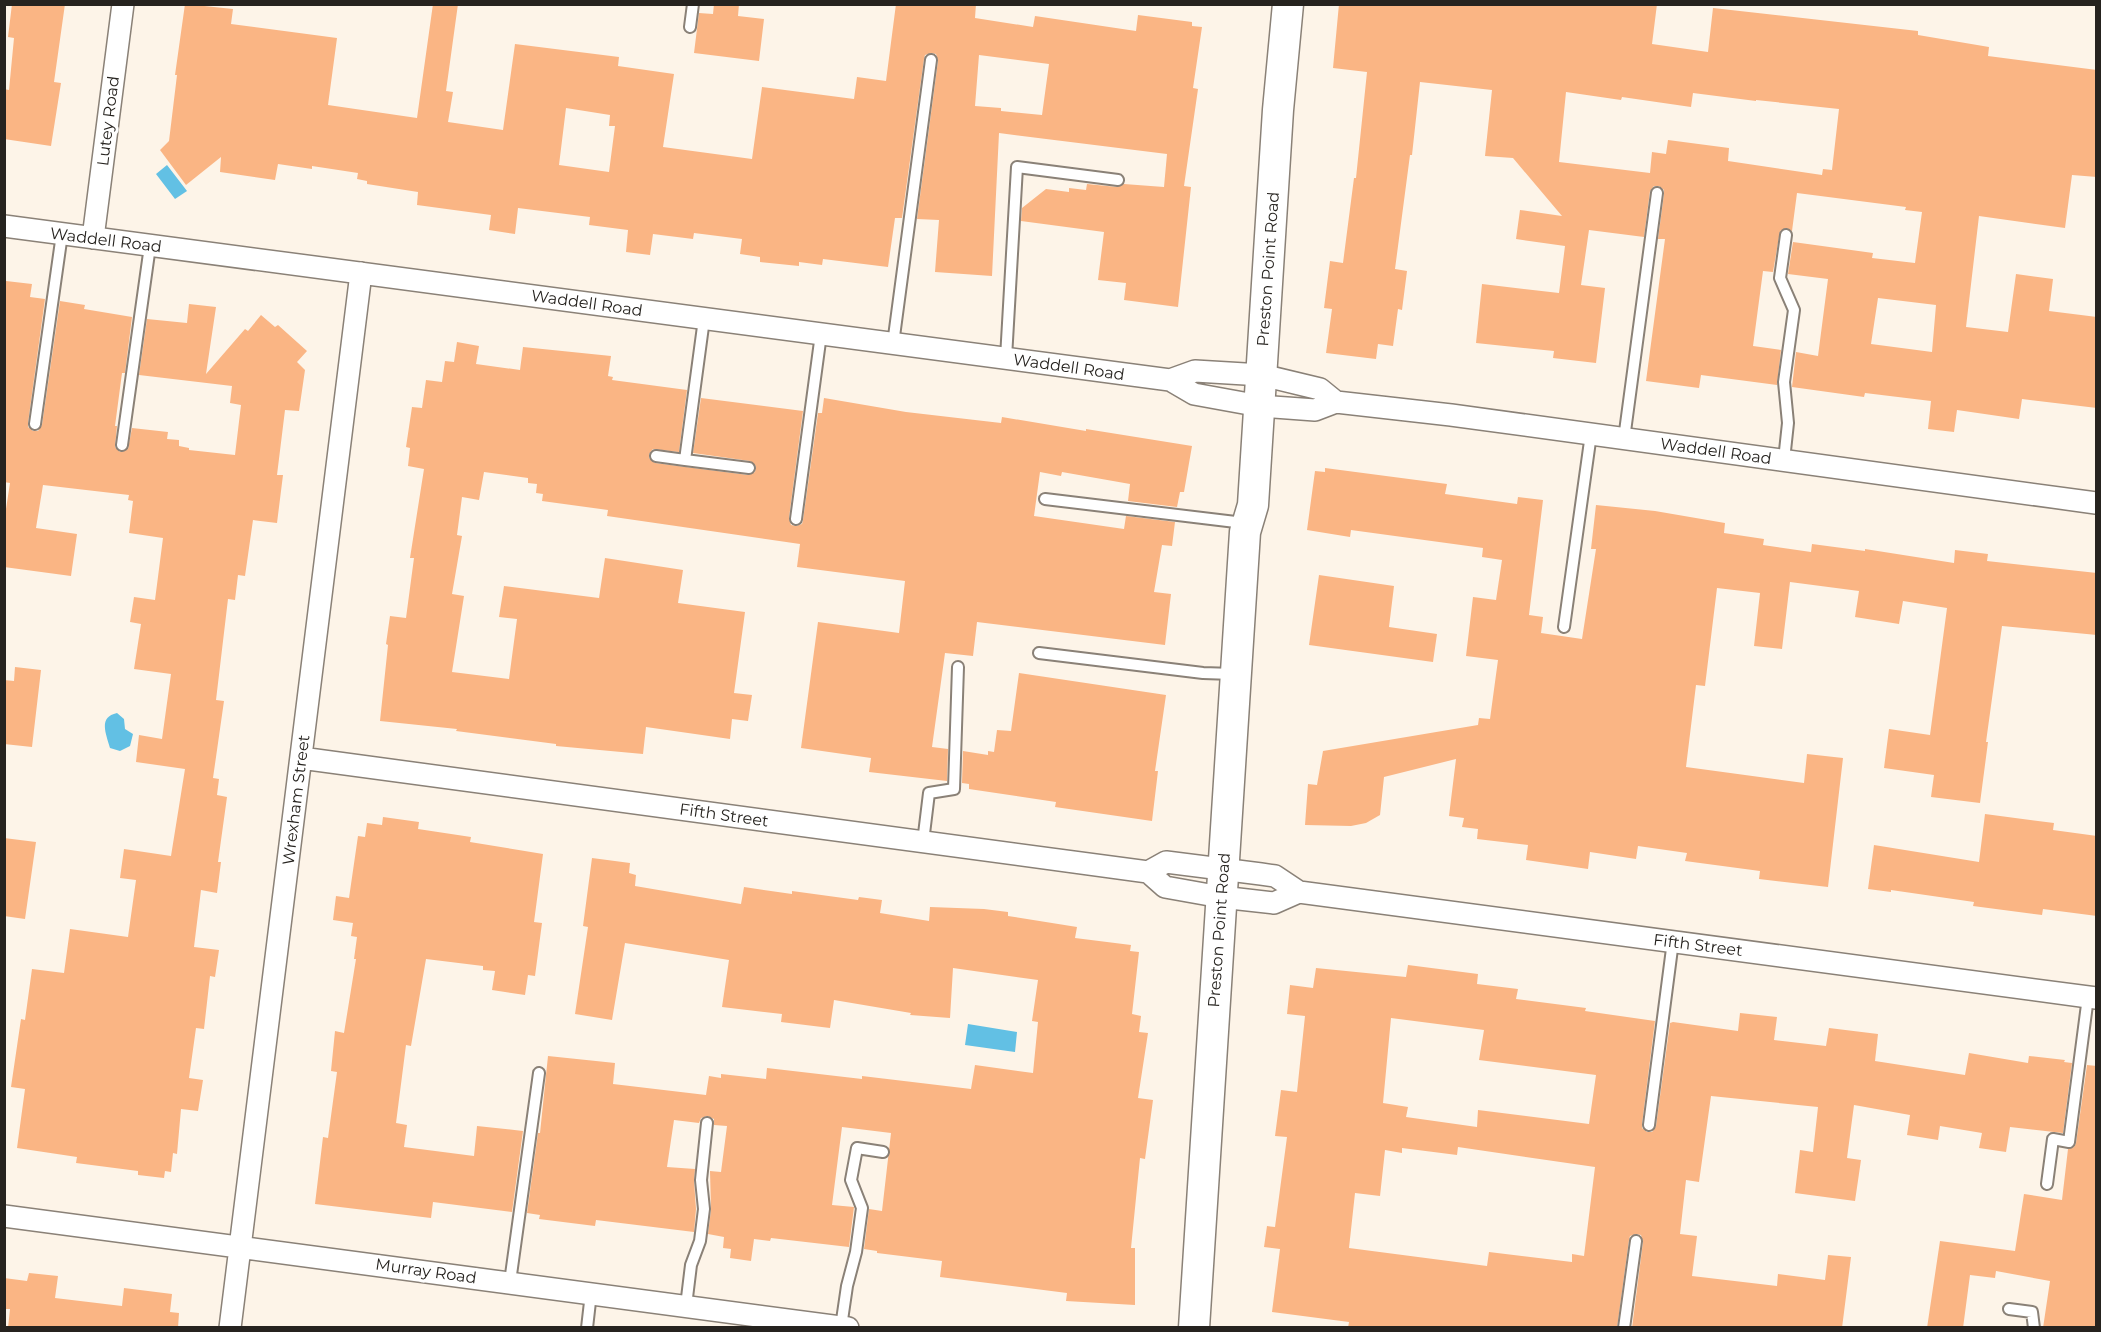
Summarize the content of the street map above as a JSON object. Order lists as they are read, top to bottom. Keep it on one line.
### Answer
{"streets":{"main road":["Preston Point Road"],"street":["Lutey Road","Waddell Road","Wrexham Street","Fifth Street","Murray Road"]},"crossings":[["Lutey Road","Waddell Road"],["Waddell Road","Preston Point Road"],["Waddell Road","Wrexham Street"],["Preston Point Road","Fifth Street"],["Wrexham Street","Fifth Street"],["Wrexham Street","Murray Road"]]}
